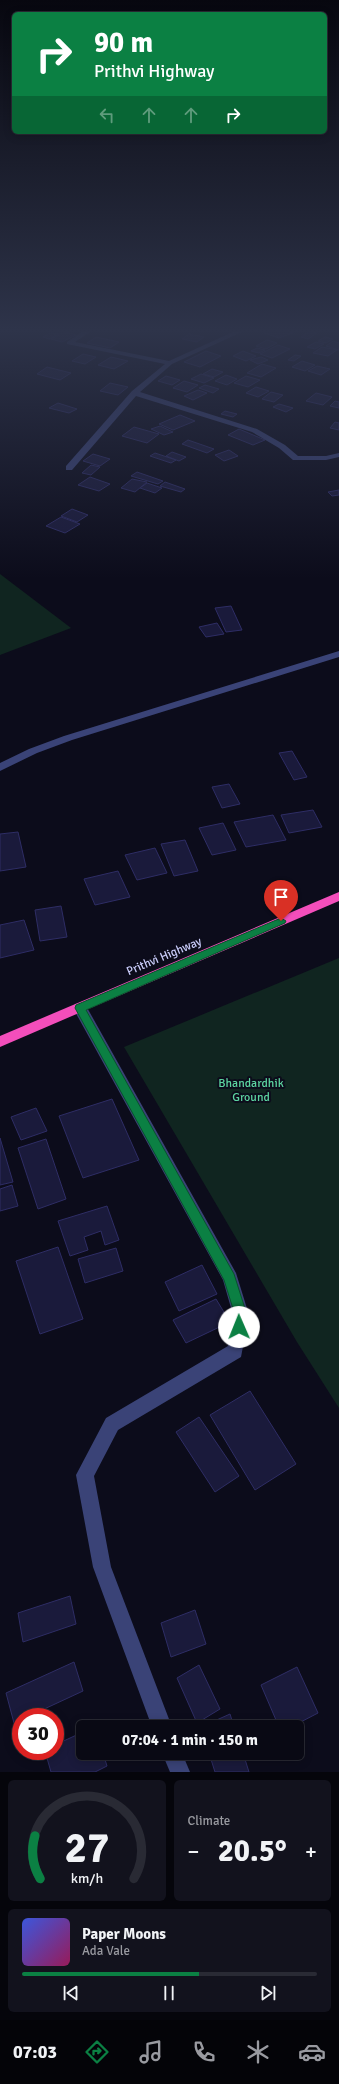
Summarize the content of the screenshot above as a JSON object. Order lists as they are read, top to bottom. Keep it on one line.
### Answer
{"streets":{"highway":["Prithvi Highway"]},"parks":["Bhandardhik Ground"],"page":{"turn":["90 m","Prithvi Highway"],"limit":"30","trip":"07:04 · 1 min · 150 m","tile":"Climate","heat":["−","20.5°","+"],"song":["Paper Moons","Ada Vale"],"tabs":"07:03","gauge":["27","km/h"]}}
